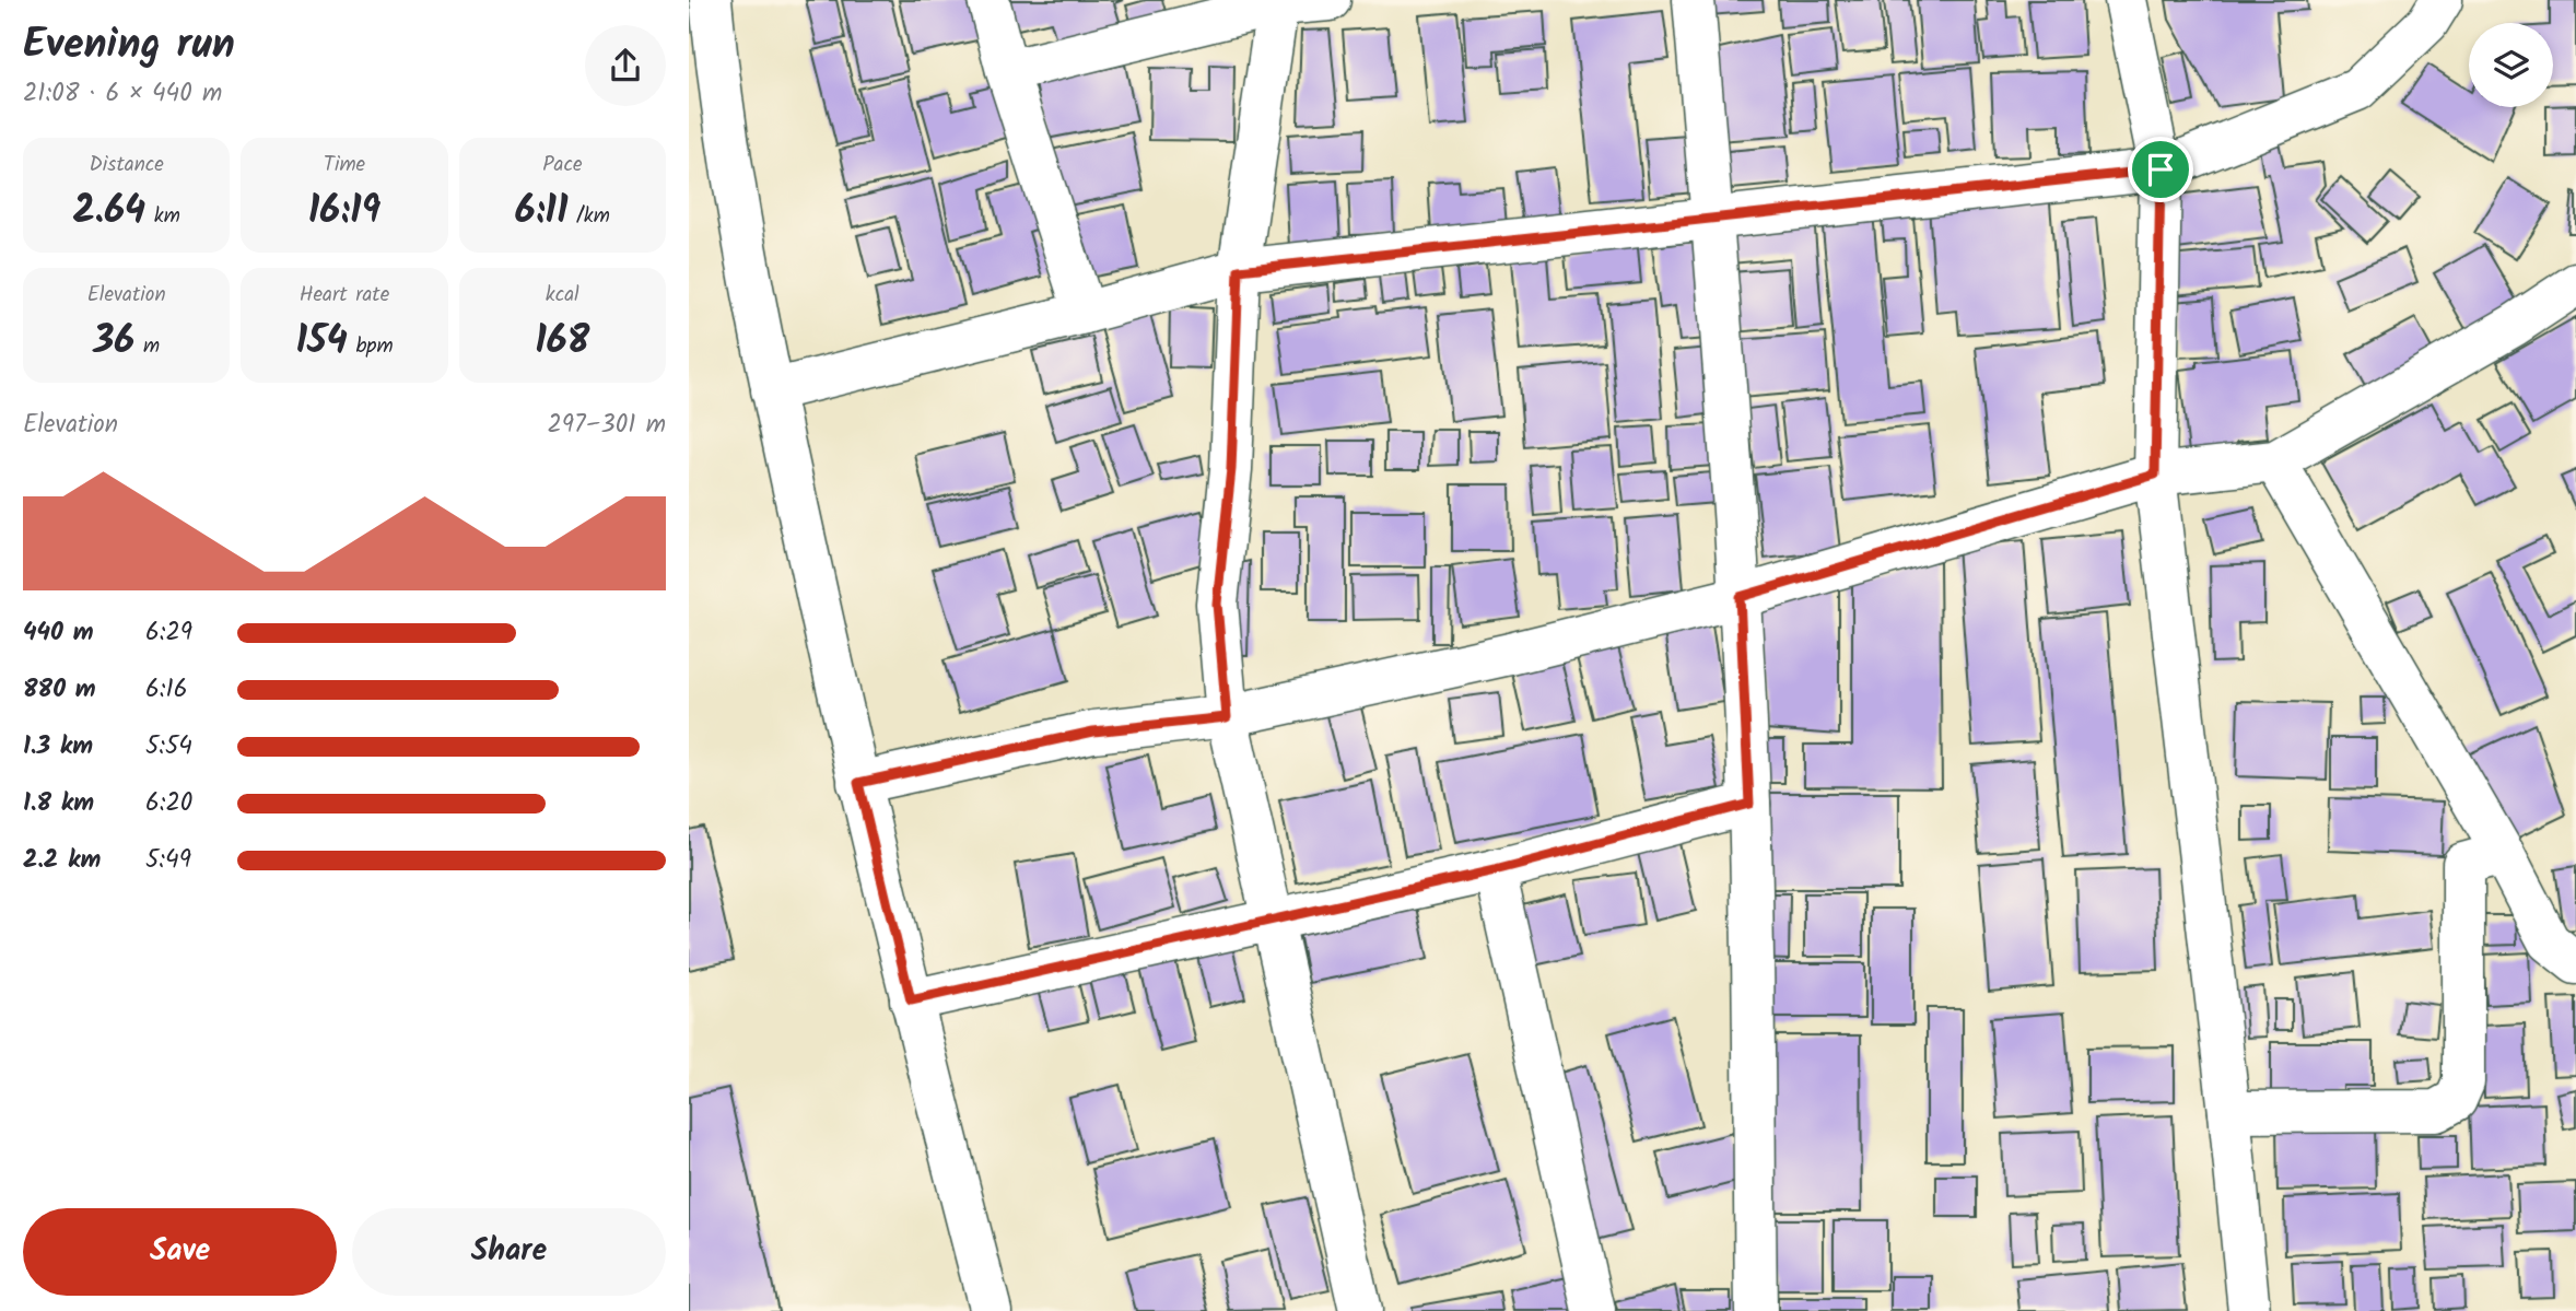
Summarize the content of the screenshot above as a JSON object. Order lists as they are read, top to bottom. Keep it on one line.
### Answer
{"page":{"heading":["Evening run","21:08 · 6 × 440 m"],"stats":[["Distance","2.64 km"],["Time","16:19"],["Pace","6:11 /km"],["Elevation","36 m"],["Heart rate","154 bpm"],["kcal","168"]],"chart":["Elevation","297–301 m"],"list":[{"name":"440 m","note":"6:29"},{"name":"880 m","note":"6:16"},{"name":"1.3 km","note":"5:54"},{"name":"1.8 km","note":"6:20"},{"name":"2.2 km","note":"5:49"}],"buttons":["Save","Share"]}}
